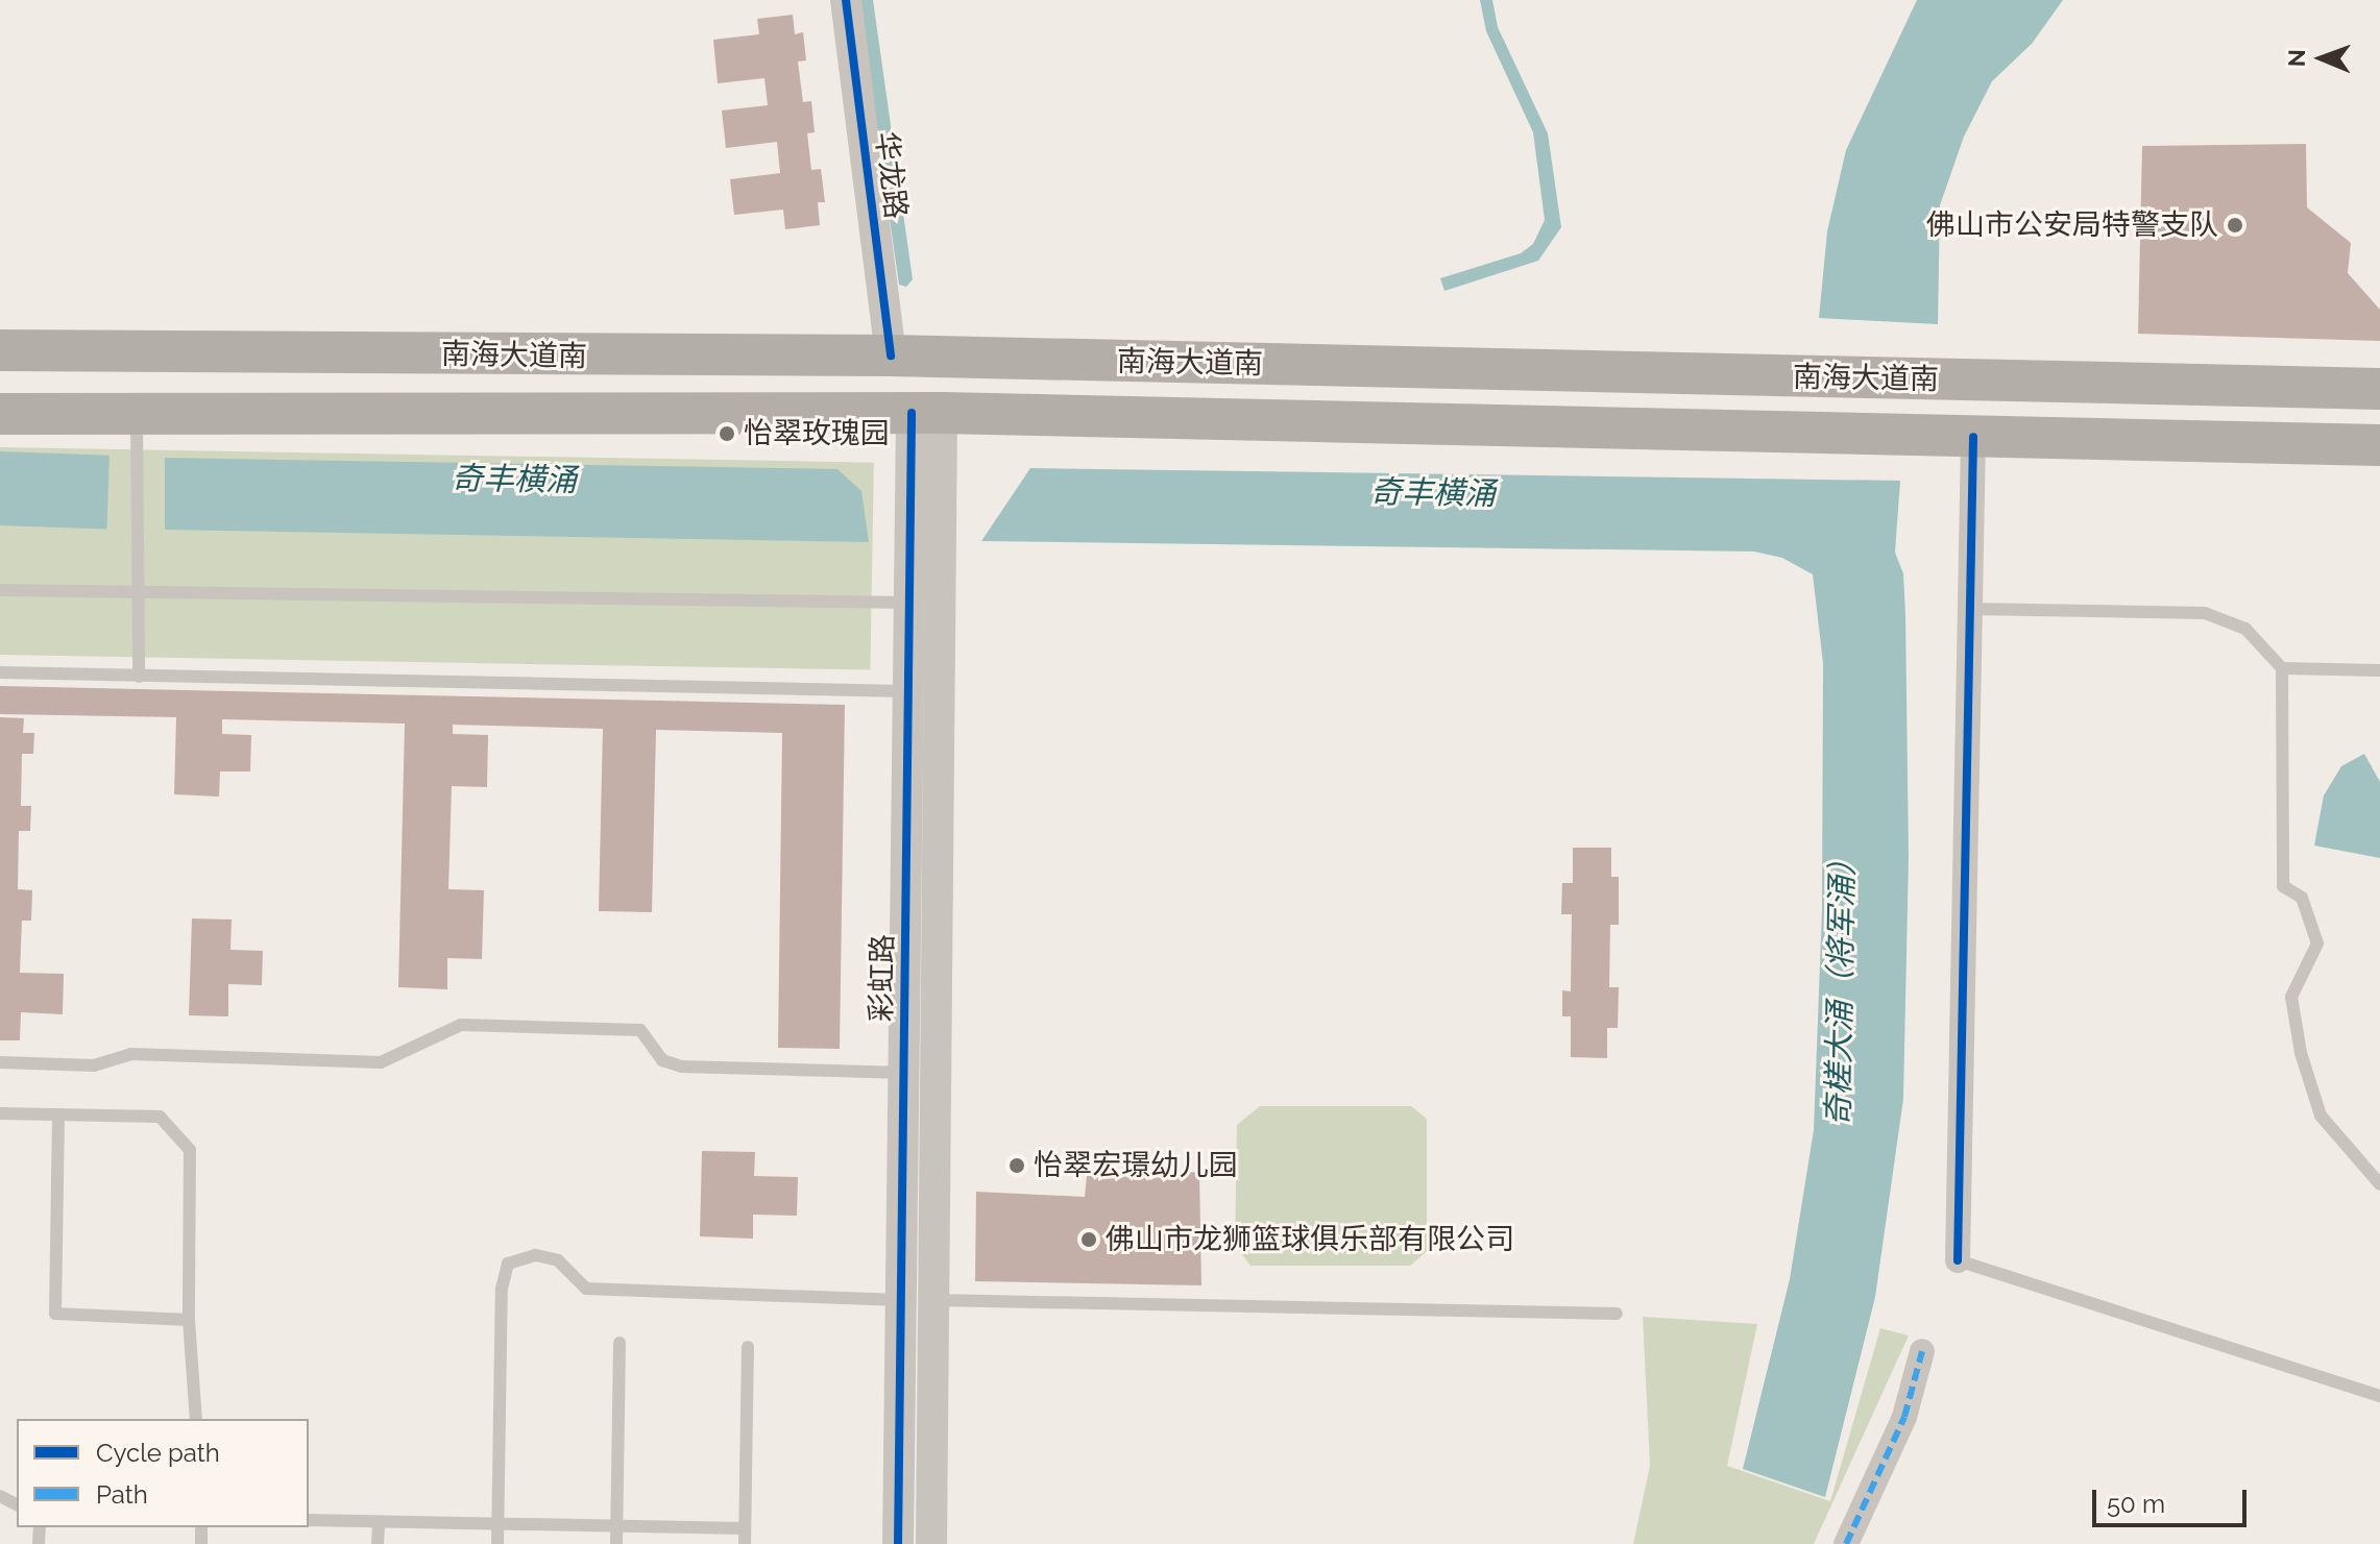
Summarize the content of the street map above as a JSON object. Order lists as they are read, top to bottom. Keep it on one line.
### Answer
{"streets":{"highway":["南海大道南"],"street":["华龙路","彩虹路"]},"crossings":[["华龙路","南海大道南"],["南海大道南","彩虹路"]],"water":["奇丰横涌","奇槎大涌（将军涌）"],"places":["佛山市公安局特警支队","怡翠玫瑰园","怡翠宏璟幼儿园","佛山市龙狮篮球俱乐部有限公司"],"legend":["Cycle path","Path"],"scale_bar":"50 m","north":"left"}
